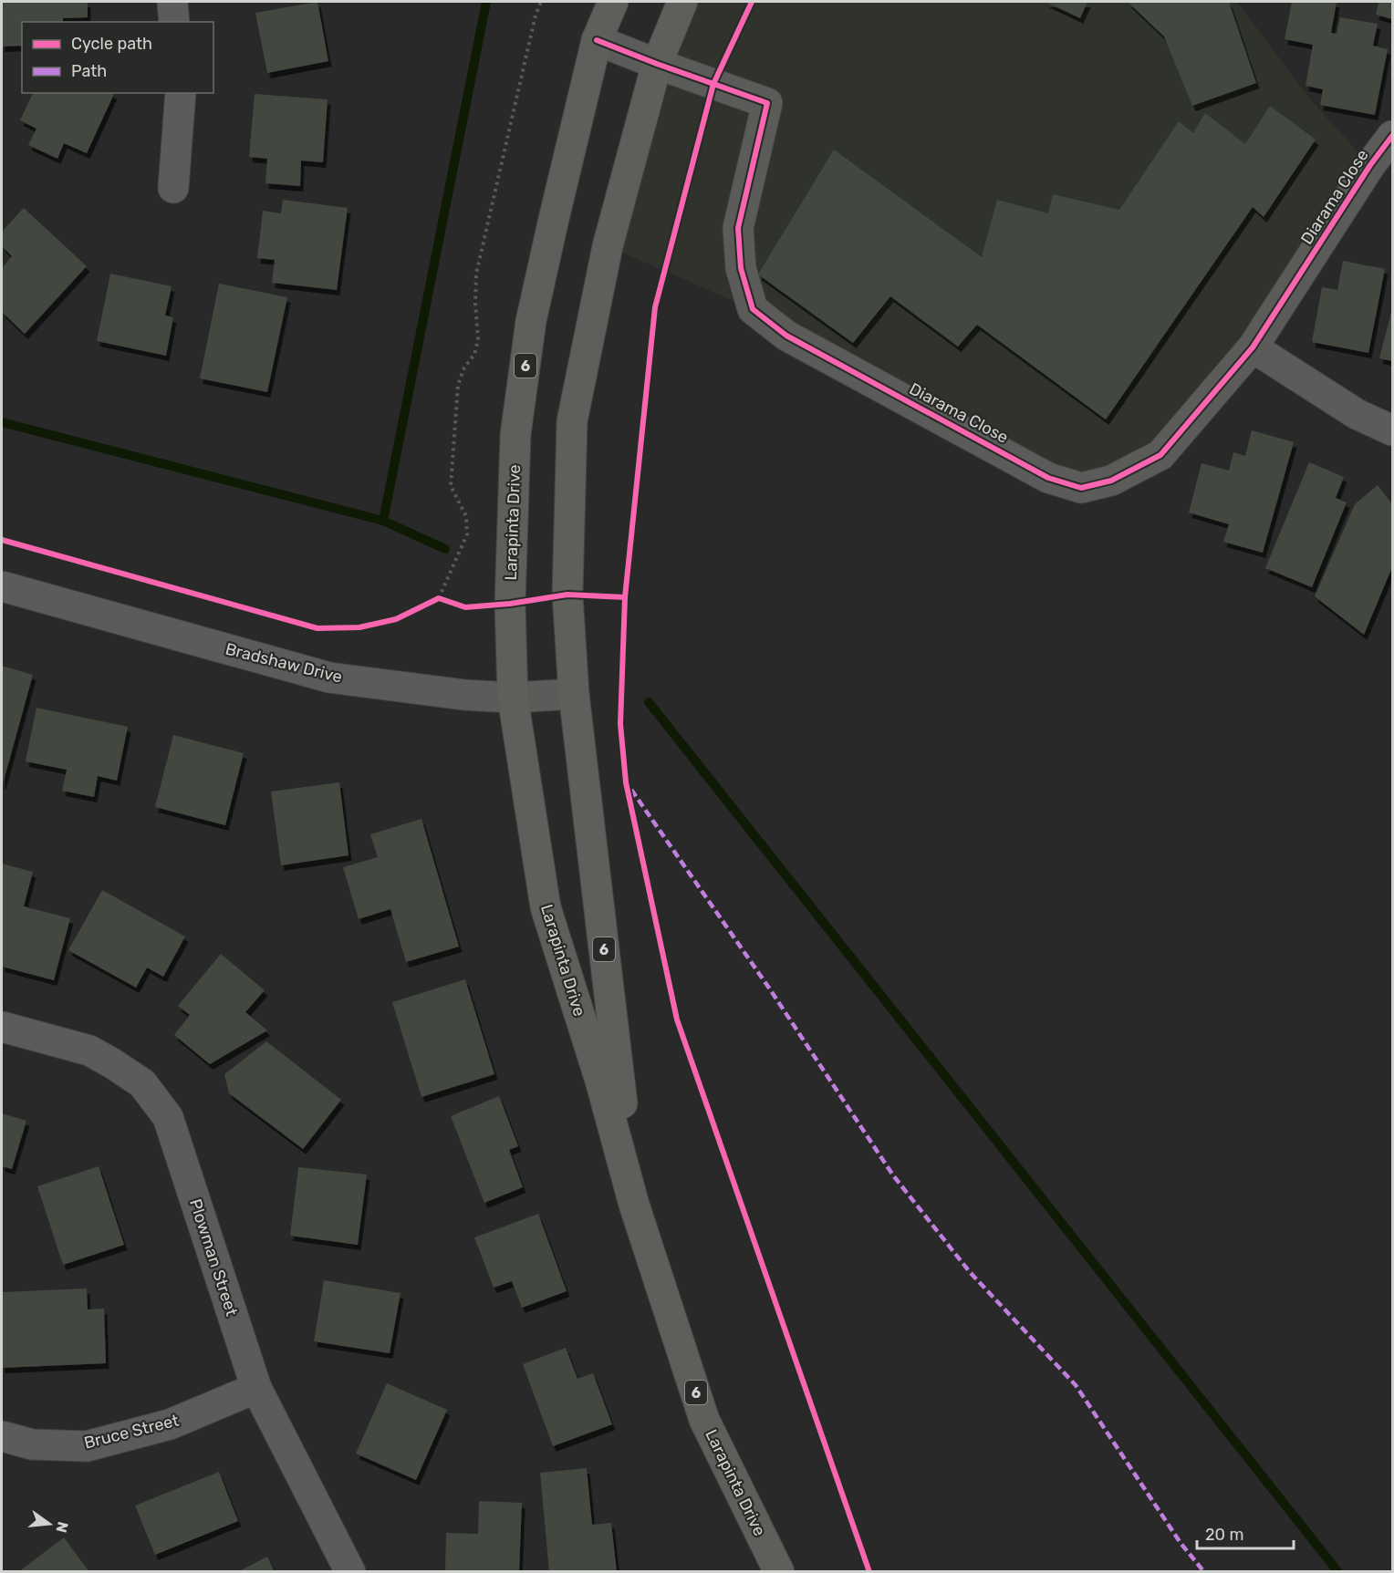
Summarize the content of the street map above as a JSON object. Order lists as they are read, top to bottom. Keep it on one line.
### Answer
{"streets":{"main road":["6","Larapinta Drive"],"street":["Diarama Close","Bradshaw Drive","Plowman Street","Bruce Street"]},"crossings":[["Diarama Close","Larapinta Drive"],["Larapinta Drive","Bradshaw Drive"],["Plowman Street","Bruce Street"]],"legend":["Cycle path","Path"],"scale_bar":"20 m","north":"right"}
